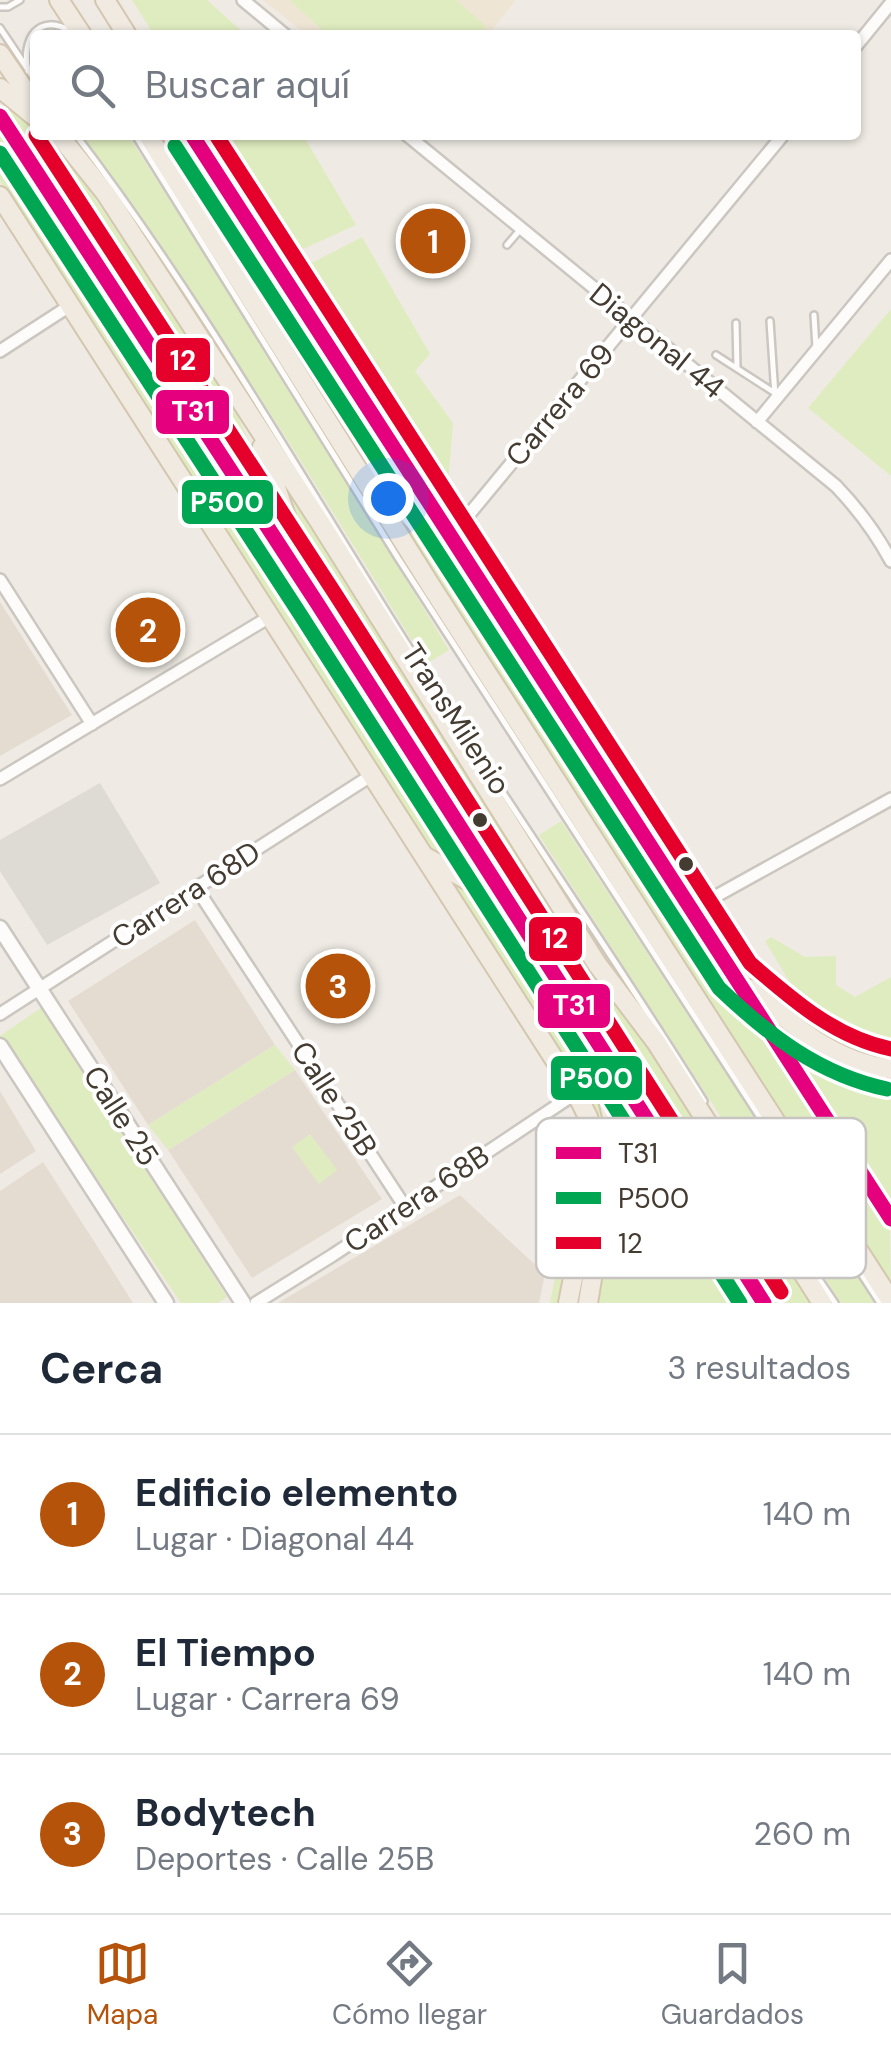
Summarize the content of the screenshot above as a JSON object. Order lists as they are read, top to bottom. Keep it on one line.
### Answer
{"streets":{"street":["Diagonal 44","Carrera 69","Carrera 68D","Calle 25B","Calle 25","Carrera 68B"],"lane":["TransMilenio"]},"crossings":[["Diagonal 44","Carrera 69"],["Carrera 68D","Calle 25B"],["Carrera 68D","Calle 25"],["Calle 25B","Carrera 68B"]],"lines":["transit line T31","transit line 12","transit line P500"],"legend":["T31","P500","12"],"page":{"search":"Buscar aquí","pins":["1","2","3"],"heading":["Cerca","3 resultados"],"list":[{"mark":"1","name":"Edificio elemento","note":"Lugar · Diagonal 44","value":"140 m"},{"mark":"2","name":"El Tiempo","note":"Lugar · Carrera 69","value":"140 m"},{"mark":"3","name":"Bodytech","note":"Deportes · Calle 25B","value":"260 m"}],"nav":["Mapa","Cómo llegar","Guardados"]}}
